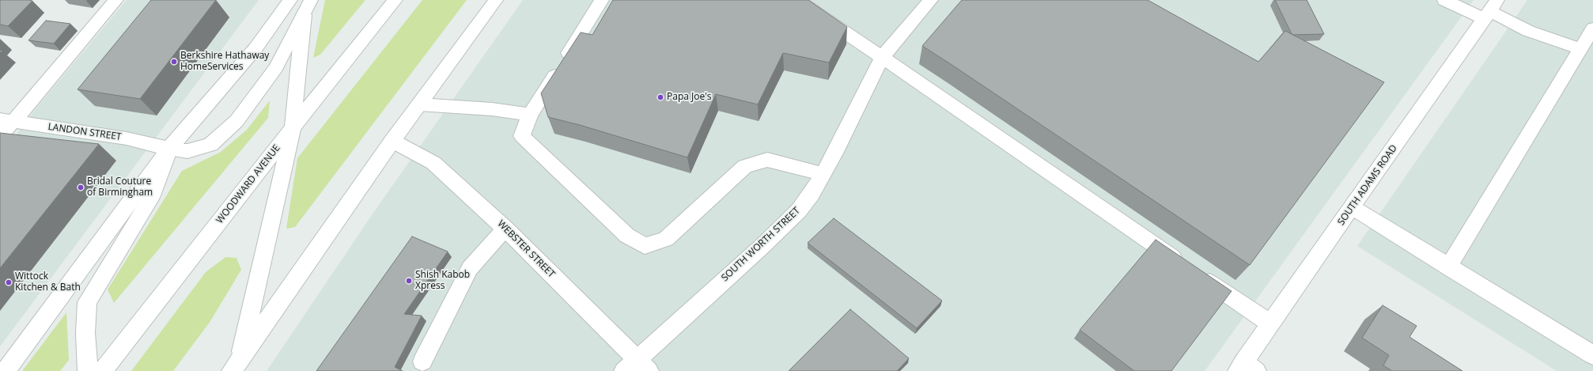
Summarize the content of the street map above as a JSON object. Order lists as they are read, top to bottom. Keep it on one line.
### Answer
{"streets":{"street":["LANDON STREET","WOODWARD AVENUE","SOUTH ADAMS ROAD","SOUTH WORTH STREET","WEBSTER STREET"]},"crossings":[["SOUTH WORTH STREET","WEBSTER STREET"]],"places":["Berkshire Hathaway HomeServices","Papa Joe's","Bridal Couture of Birmingham","Shish Kabob Xpress","Wittock Kitchen & Bath"]}
